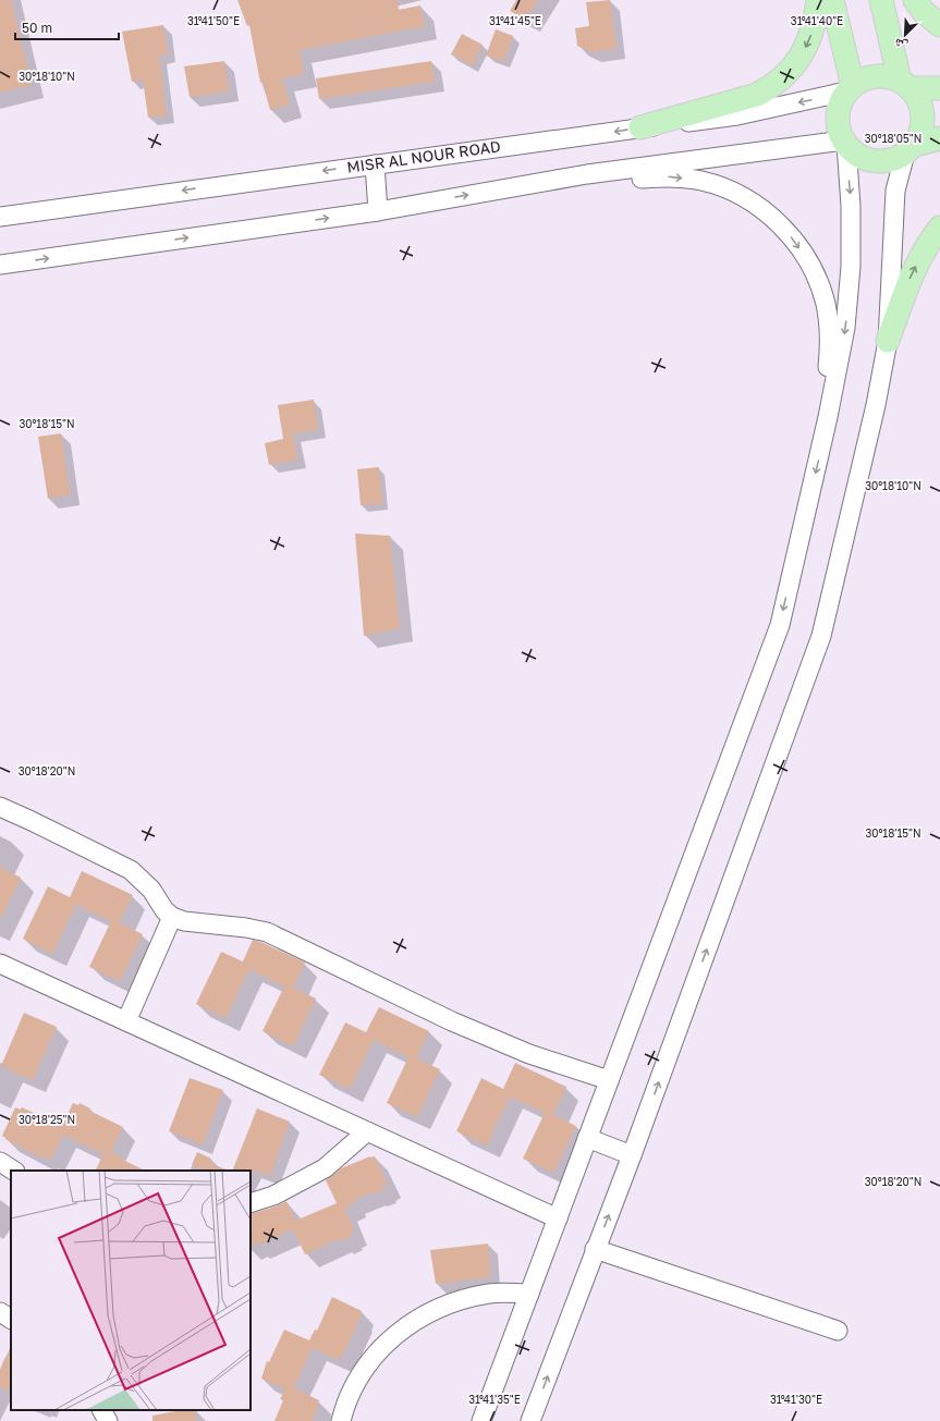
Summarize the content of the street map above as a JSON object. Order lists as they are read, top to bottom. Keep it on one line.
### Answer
{"streets":{"street":["MISR AL NOUR ROAD"]},"scale_bar":"50 m","north":"bottom left","coordinates":["31°41'50\"E","31°41'45\"E","31°41'40\"E","30°18'10\"N","30°18'05\"N","30°18'15\"N","30°18'20\"N","30°18'25\"N","31°41'35\"E","31°41'30\"E"]}
